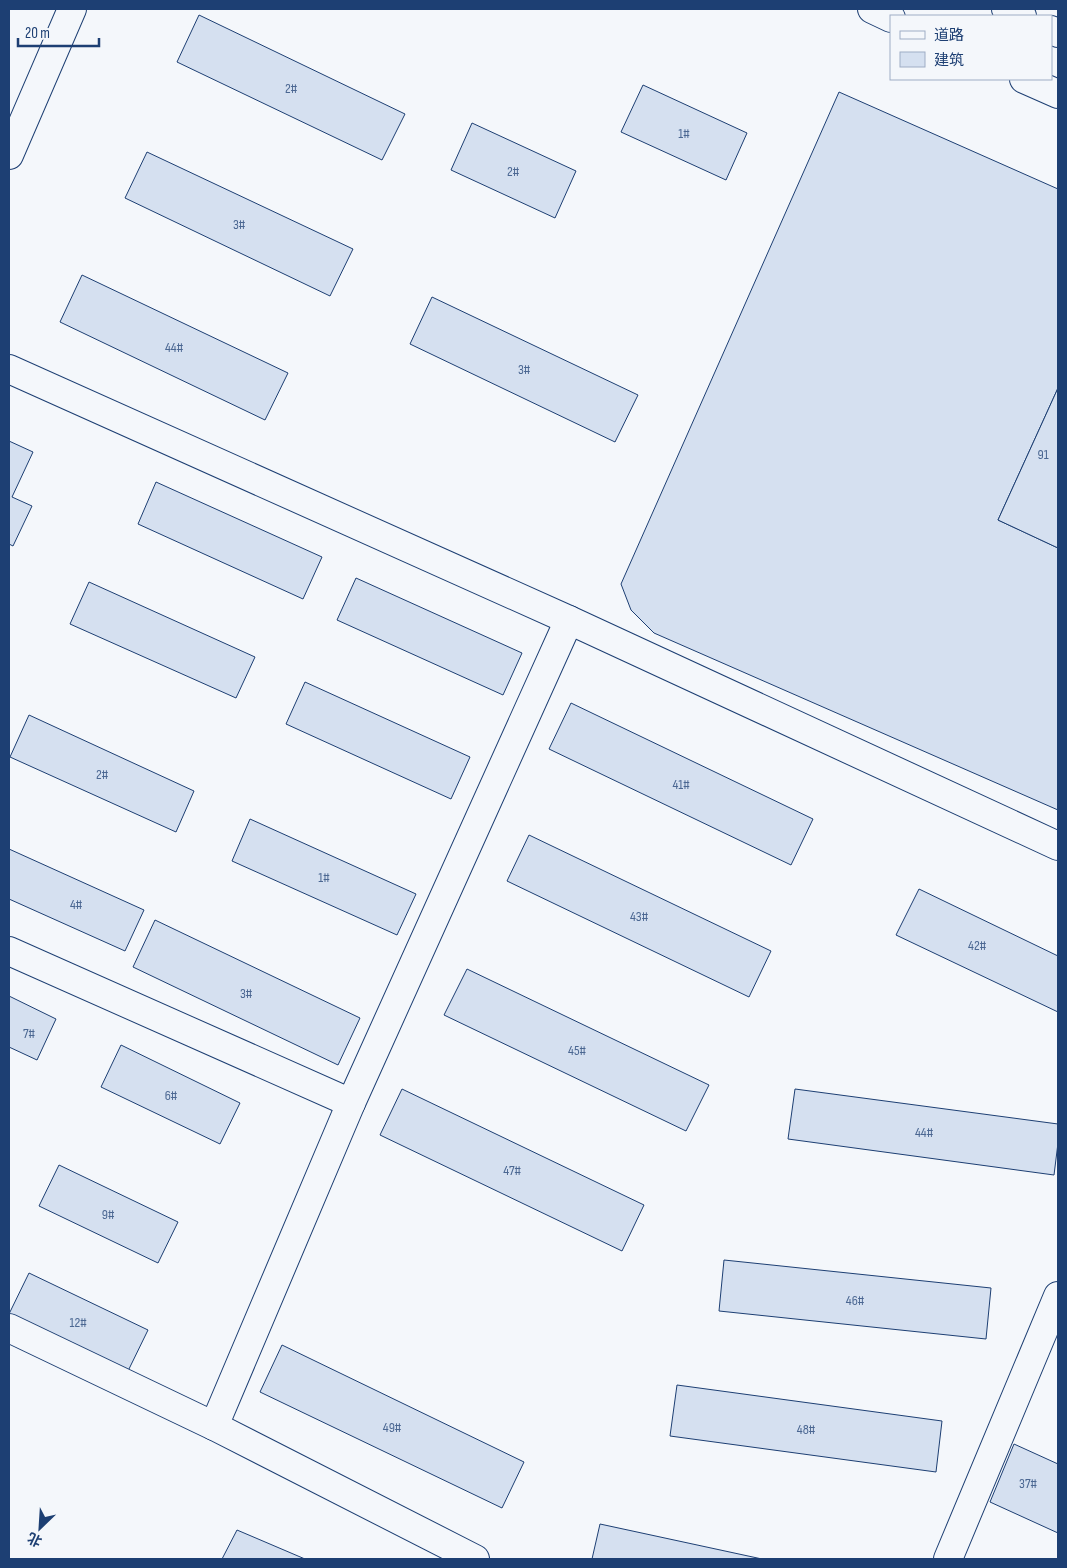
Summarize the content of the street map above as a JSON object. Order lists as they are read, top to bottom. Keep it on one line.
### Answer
{"house_numbers":["2#","1#","2#","3#","44#","3#","91","2#","41#","1#","4#","43#","42#","3#","7#","45#","6#","44#","47#","9#","46#","12#","49#","48#","37#"],"legend":["道路","建筑"],"scale_bar":"20 m","north":"bottom left"}
